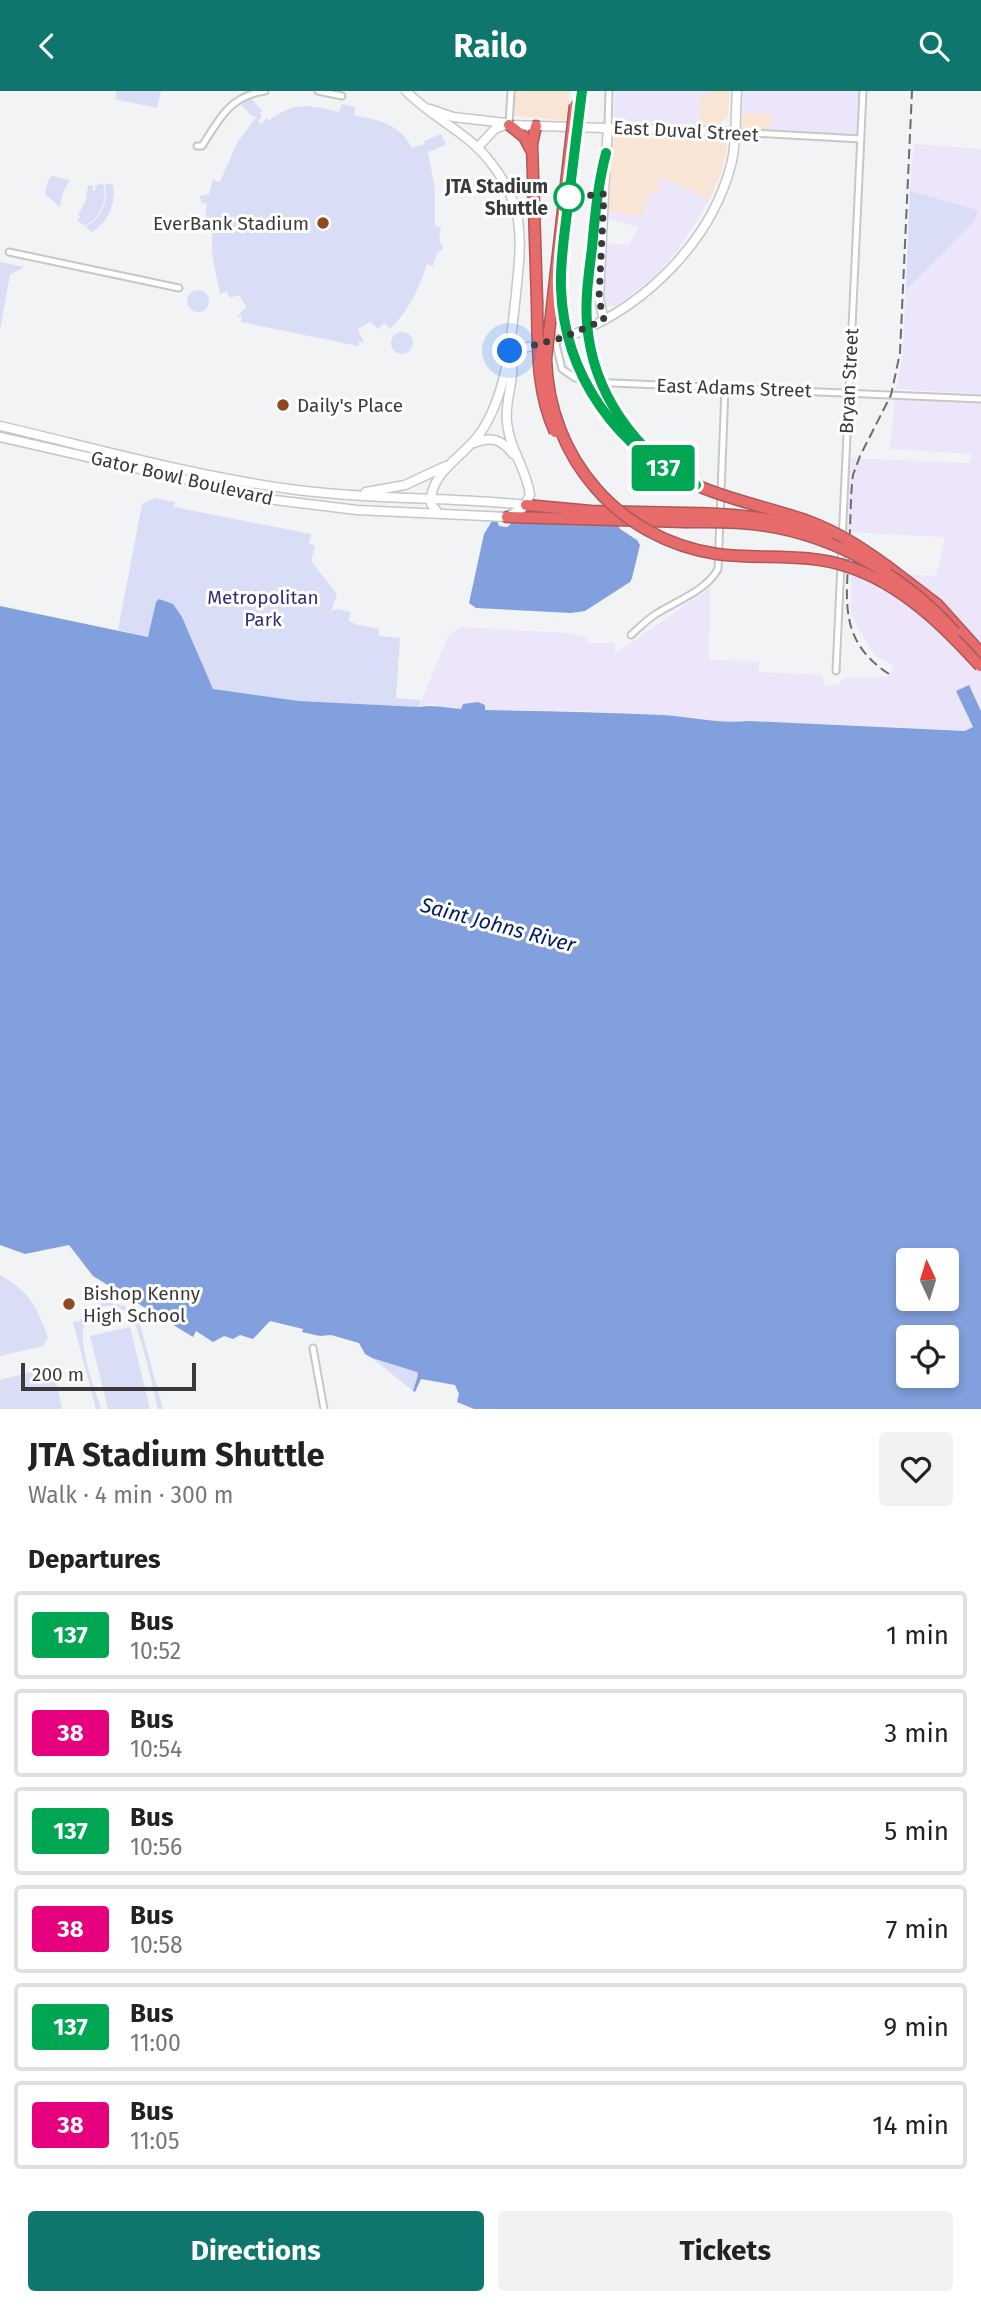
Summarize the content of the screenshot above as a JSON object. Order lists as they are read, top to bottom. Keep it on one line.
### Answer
{"streets":{"street":["East Duval Street","Bryan Street","East Adams Street","Gator Bowl Boulevard"]},"crossings":[["East Duval Street","Bryan Street"],["Bryan Street","East Adams Street"]],"water":["Saint Johns River"],"parks":["Metropolitan Park"],"places":["JTA Stadium Shuttle","EverBank Stadium","Daily's Place","Bishop Kenny High School"],"lines":["bus line 137"],"scale_bar":"200 m","north":"top","page":{"header":"Railo","on_map":"137","scale":"200 m","heading":[["JTA Stadium Shuttle","Walk · 4 min · 300 m"],"Departures"],"list":[{"mark":"137","name":"Bus","note":"10:52","value":"1 min"},{"mark":"38","name":"Bus","note":"10:54","value":"3 min"},{"mark":"137","name":"Bus","note":"10:56","value":"5 min"},{"mark":"38","name":"Bus","note":"10:58","value":"7 min"},{"mark":"137","name":"Bus","note":"11:00","value":"9 min"},{"mark":"38","name":"Bus","note":"11:05","value":"14 min"}],"buttons":["Directions","Tickets"]}}
